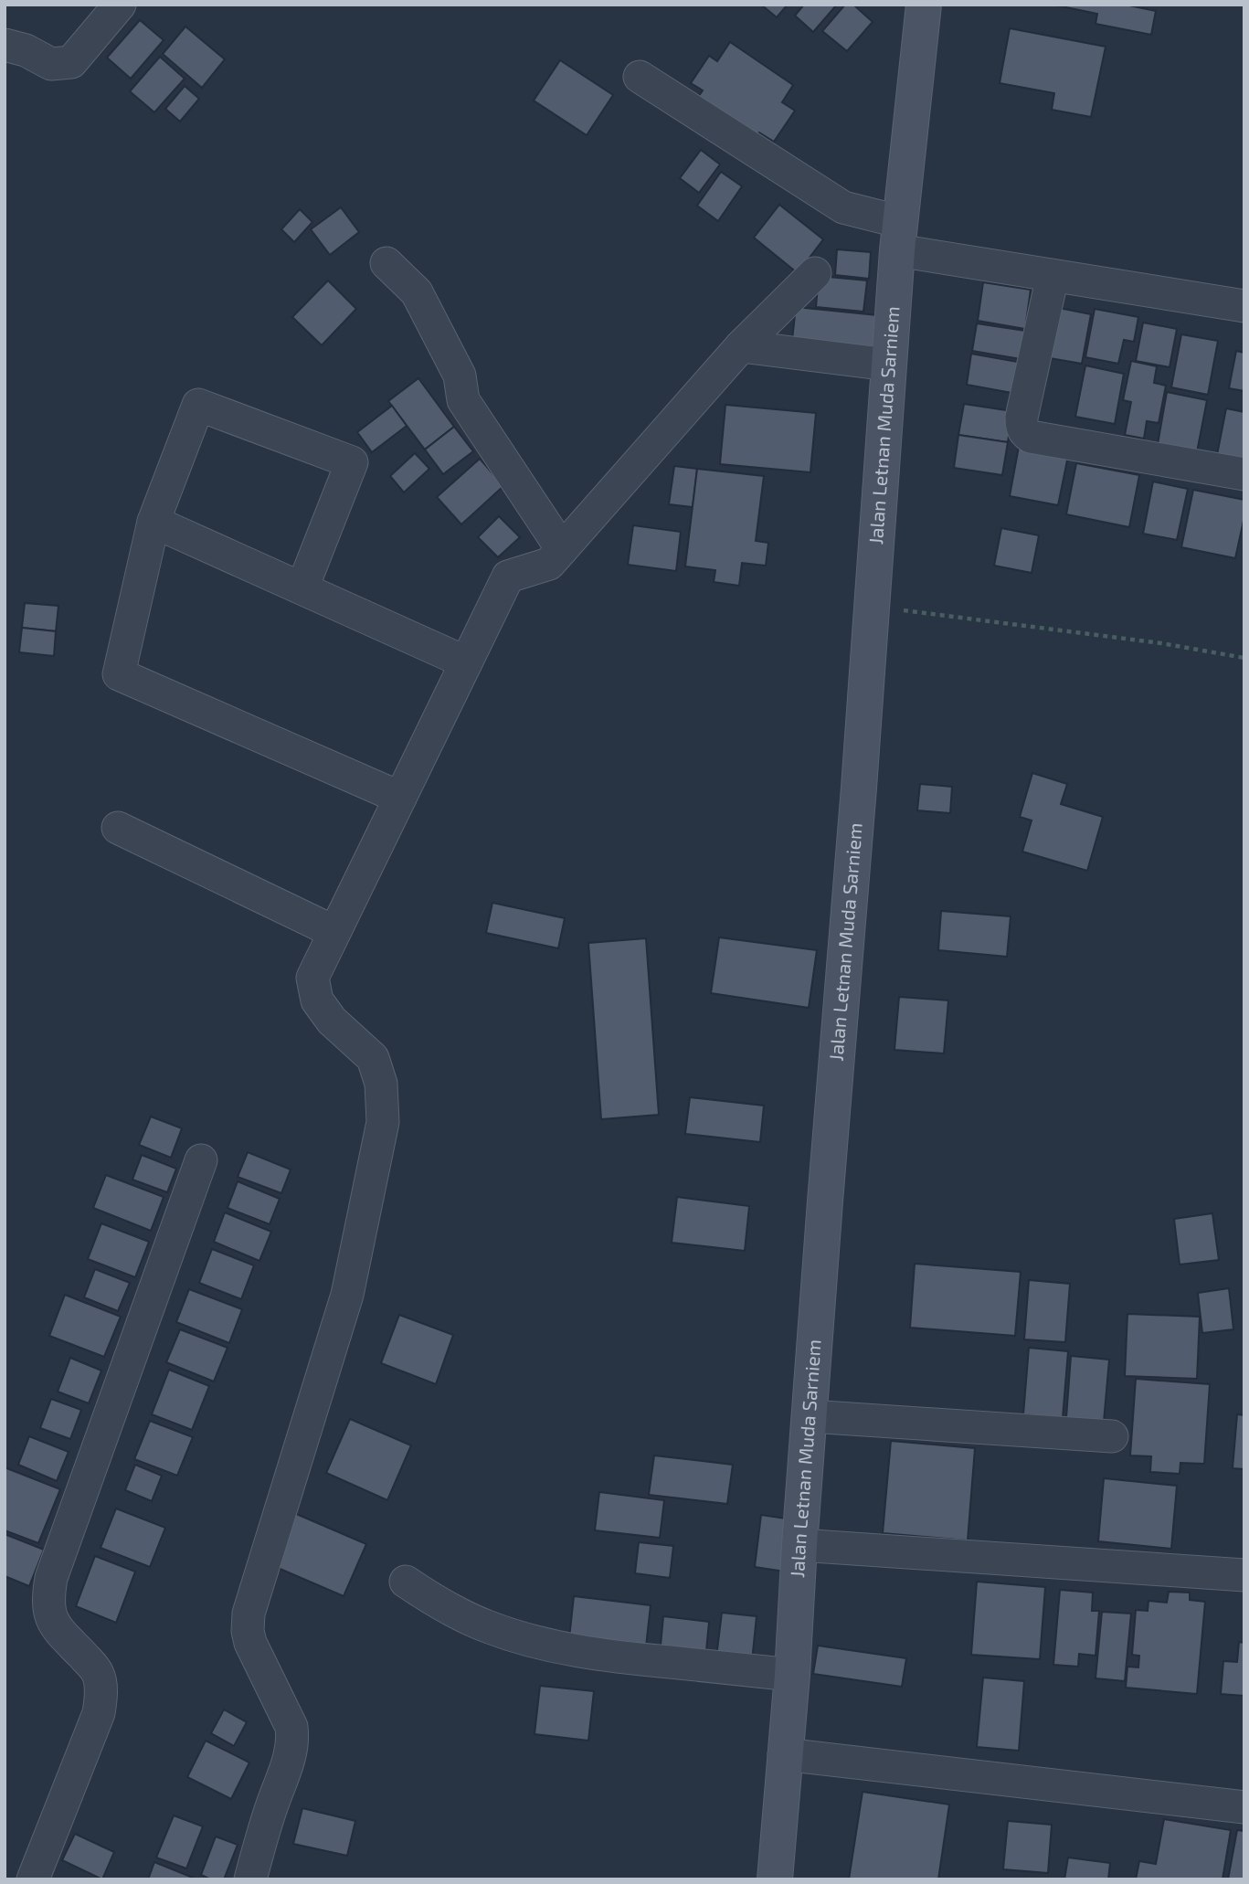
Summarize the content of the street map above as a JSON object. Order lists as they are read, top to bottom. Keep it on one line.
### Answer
{"streets":{"main road":["Jalan Letnan Muda Sarniem"]}}
